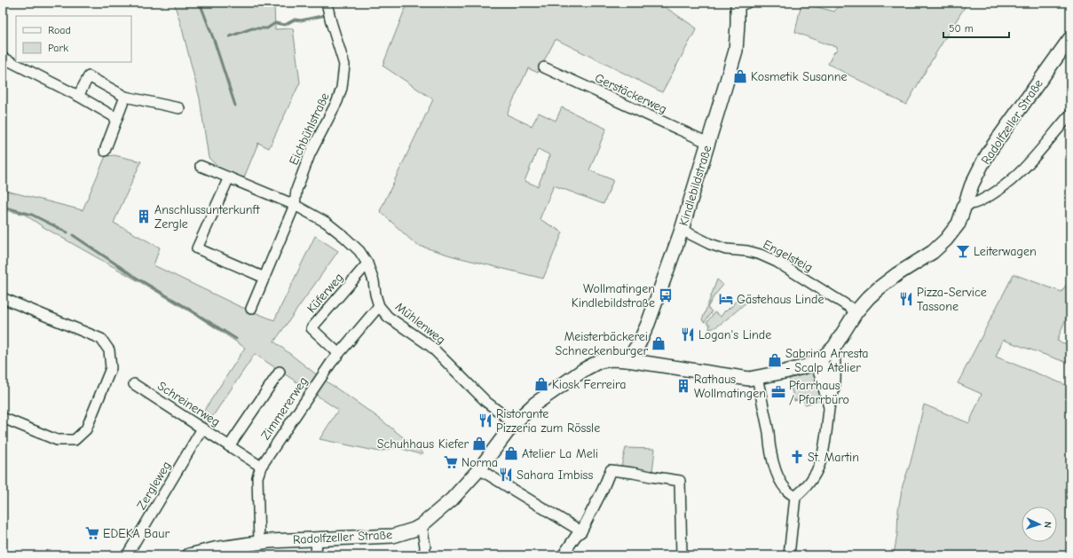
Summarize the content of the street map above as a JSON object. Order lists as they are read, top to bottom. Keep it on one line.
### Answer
{"streets":{"main road":["Radolfzeller Straße","Kindlebildstraße"],"street":["Gerstäckerweg","Eichbühlstraße","Engelsteig","Küferweg","Mühlenweg","Schreinerweg","Zimmererweg","Zergleweg"]},"crossings":[["Gerstäckerweg","Kindlebildstraße"],["Radolfzeller Straße","Kindlebildstraße"],["Radolfzeller Straße","Engelsteig"],["Radolfzeller Straße","Mühlenweg"],["Radolfzeller Straße","Zimmererweg"],["Eichbühlstraße","Mühlenweg"],["Kindlebildstraße","Engelsteig"],["Küferweg","Mühlenweg"],["Küferweg","Zimmererweg"],["Mühlenweg","Zimmererweg"],["Schreinerweg","Zimmererweg"],["Schreinerweg","Zergleweg"]],"places":{"shop":["Kosmetik Susanne","Meisterbäckerei Schneckenburger","Sabrina Arresta - Scalp Atelier","Kiosk Ferreira","Schuhhaus Kiefer","Atelier La Meli"],"building":["Anschlussunterkunft Zergle","Rathaus Wollmatingen"],"bar":["Leiterwagen"],"bus stop":["Wollmatingen Kindlebildstraße"],"hotel":["Gästehaus Linde"],"restaurant":["Pizza-Service Tassone","Logan's Linde","Ristorante Pizzeria zum Rössle","Sahara Imbiss"],"office":["Pfarrhaus / Pfarrbüro"],"church":["St. Martin"],"supermarket":["Norma","EDEKA Baur"]},"legend":["Road","Park"],"scale_bar":"50 m","north":"right"}
